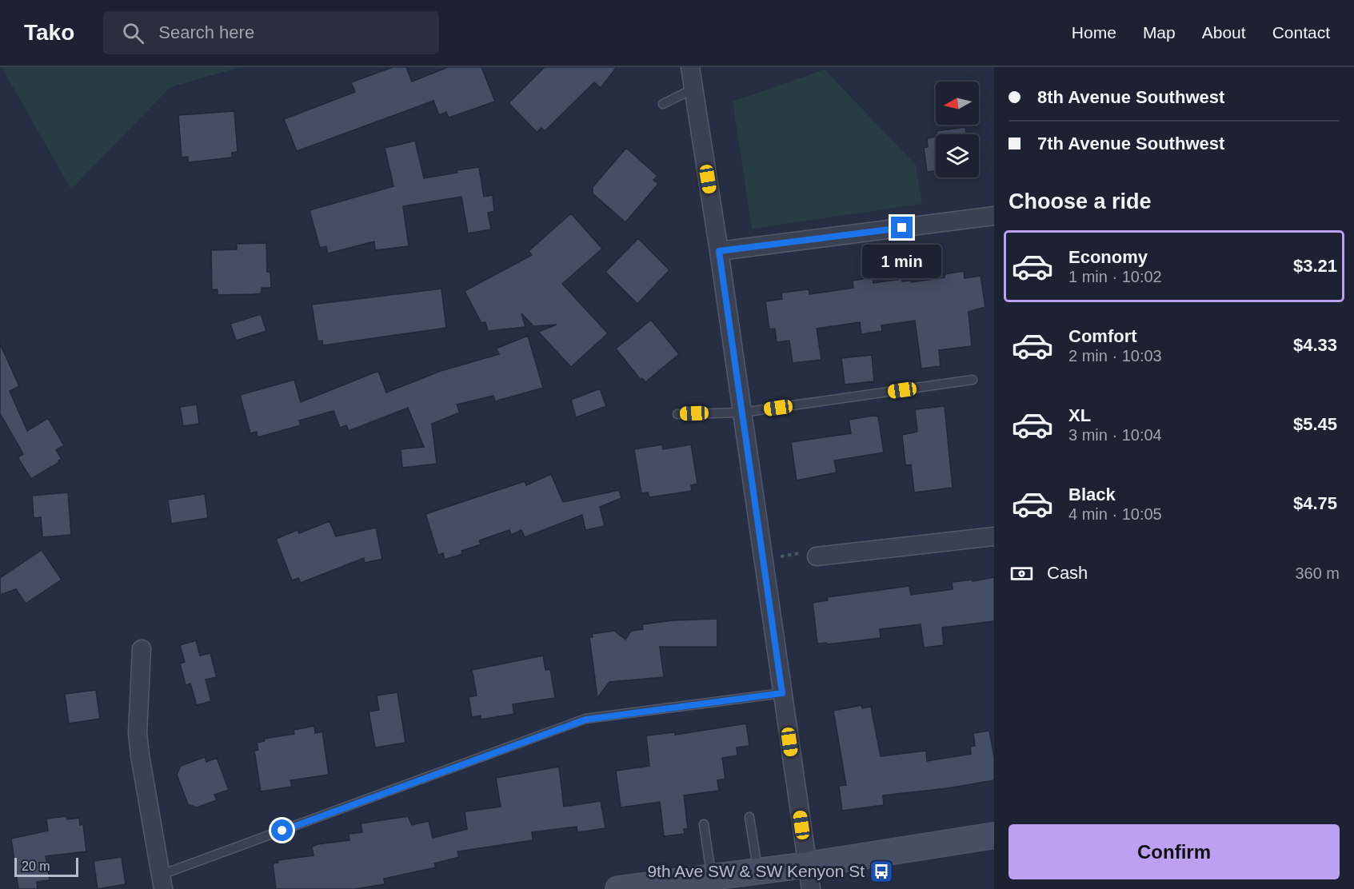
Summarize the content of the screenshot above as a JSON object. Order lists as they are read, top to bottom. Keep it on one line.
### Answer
{"places":{"bus stop":["9th Ave SW & SW Kenyon St"]},"scale_bar":"20 m","north":"left","page":{"header":"Tako","search":"Search here","nav":["Home","Map","About","Contact"],"banner":["8th Avenue Southwest","7th Avenue Southwest"],"heading":"Choose a ride","list":[{"name":"Economy","note":"1 min · 10:02","value":"$3.21"},{"name":"Comfort","note":"2 min · 10:03","value":"$4.33"},{"name":"XL","note":"3 min · 10:04","value":"$5.45"},{"name":"Black","note":"4 min · 10:05","value":"$4.75"}],"bubble":"1 min","pay":["Cash","360 m"],"buttons":"Confirm","scale":"20 m"}}
